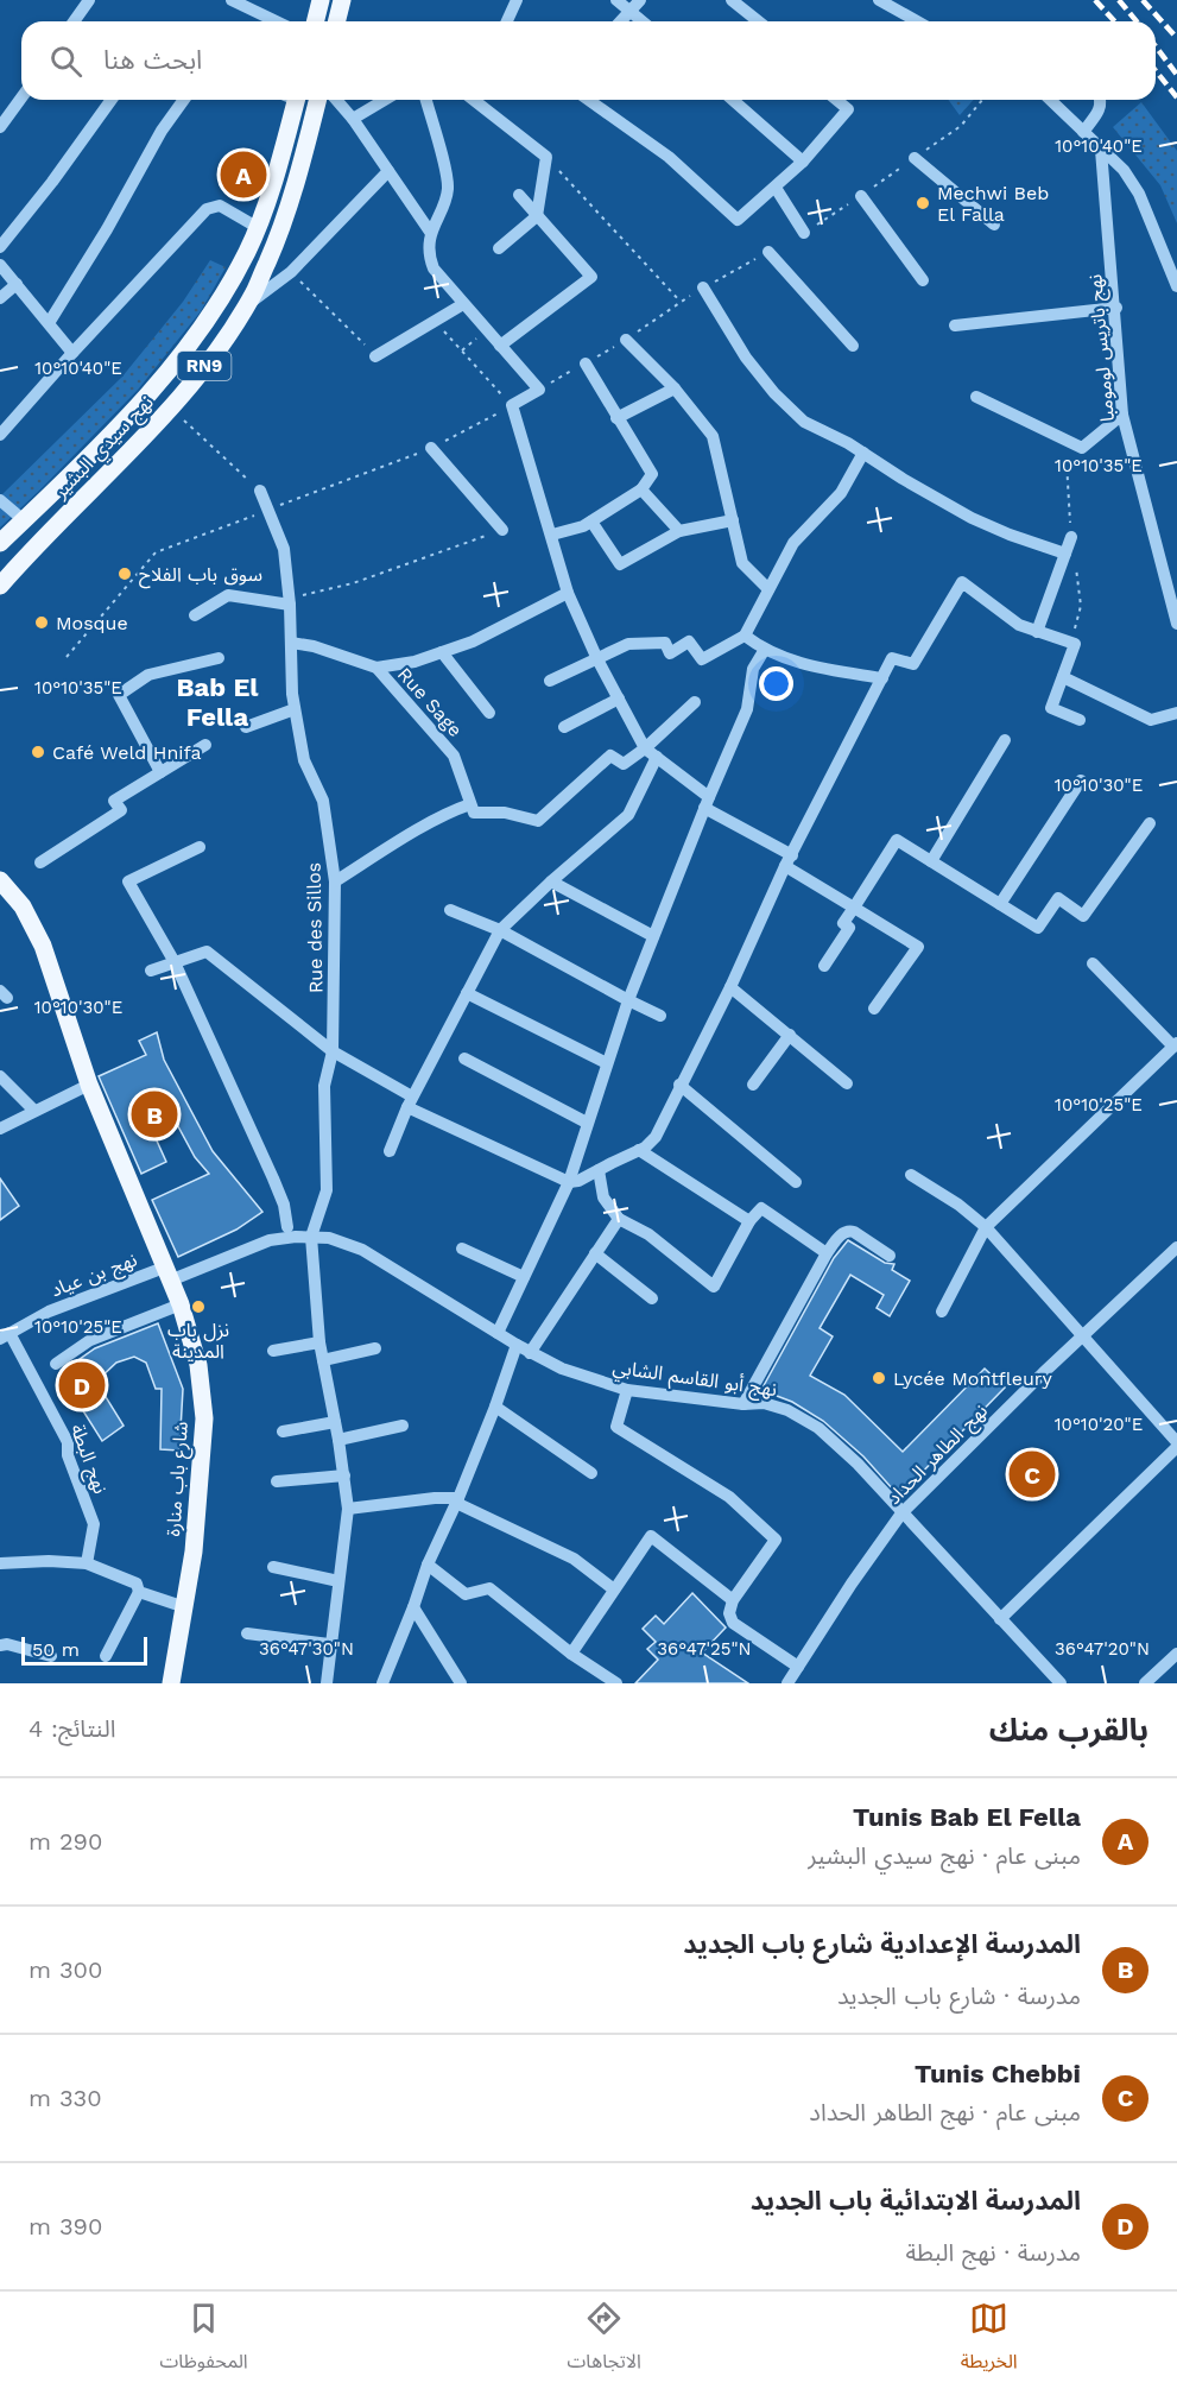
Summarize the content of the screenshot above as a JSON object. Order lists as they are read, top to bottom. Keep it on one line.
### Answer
{"streets":{"main road":["RN9","نهج سيدي البشير","شارع باب منارة"],"street":["نهج باتريس لومومبا","Rue Sage","Rue des Sillos","نهج بن عياد","نهج أبو القاسم الشابي","نهج الطاهر الحداد","نهج البطة"]},"crossings":[["Rue Sage","Rue des Sillos"],["Rue des Sillos","نهج أبو القاسم الشابي"],["نهج بن عياد","نهج أبو القاسم الشابي"],["نهج بن عياد","نهج البطة"],["نهج بن عياد","شارع باب منارة"],["نهج أبو القاسم الشابي","نهج الطاهر الحداد"],["نهج أبو القاسم الشابي","شارع باب منارة"]],"districts":["Bab El Fella"],"places":["Mechwi Beb El Falla","سوق باب الفلاح","Mosque","Café Weld Hnifa","نزل باب المدينة","Lycée Montfleury"],"scale_bar":"50 m","page":{"search":"ابحث هنا","pins":["A","B","D","C"],"scale":"50 m","heading":["بالقرب منك","النتائج: 4"],"list":[{"mark":"A","name":"Tunis Bab El Fella","note":"مبنى عام · نهج سيدي البشير","value":"290 m"},{"mark":"B","name":"المدرسة الإعدادية شارع باب الجديد","note":"مدرسة · شارع باب الجديد","value":"300 m"},{"mark":"C","name":"Tunis Chebbi","note":"مبنى عام · نهج الطاهر الحداد","value":"330 m"},{"mark":"D","name":"المدرسة الابتدائية باب الجديد","note":"مدرسة · نهج البطة","value":"390 m"}],"nav":["الخريطة","الاتجاهات","المحفوظات"]},"coordinates":["10°10'40\"E","10°10'35\"E","10°10'30\"E","10°10'25\"E","10°10'20\"E","36°47'30\"N","36°47'25\"N","36°47'20\"N"]}
